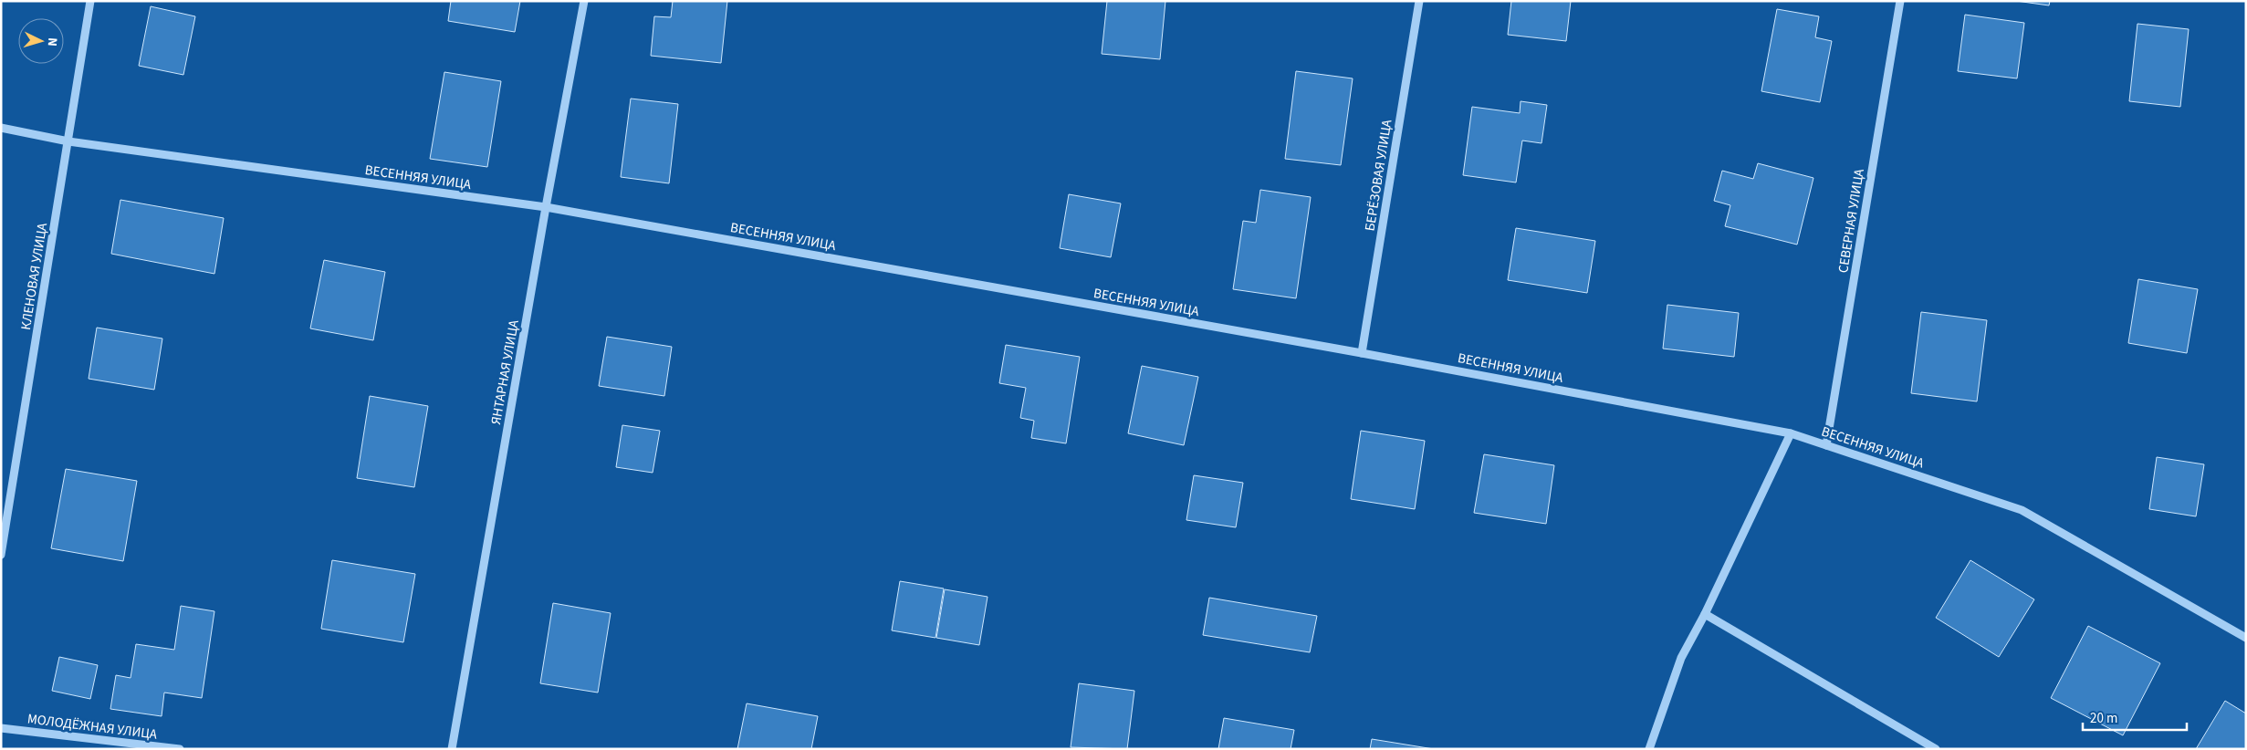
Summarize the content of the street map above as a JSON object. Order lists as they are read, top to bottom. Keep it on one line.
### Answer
{"streets":{"street":["БЕРЁЗОВАЯ УЛИЦА","ВЕСЕННЯЯ УЛИЦА","СЕВЕРНАЯ УЛИЦА","КЛЕНОВАЯ УЛИЦА","ЯНТАРНАЯ УЛИЦА","МОЛОДЁЖНАЯ УЛИЦА"]},"crossings":[["БЕРЁЗОВАЯ УЛИЦА","ВЕСЕННЯЯ УЛИЦА"],["ВЕСЕННЯЯ УЛИЦА","СЕВЕРНАЯ УЛИЦА"],["ВЕСЕННЯЯ УЛИЦА","КЛЕНОВАЯ УЛИЦА"],["ВЕСЕННЯЯ УЛИЦА","ЯНТАРНАЯ УЛИЦА"]],"scale_bar":"20 m","north":"right"}
